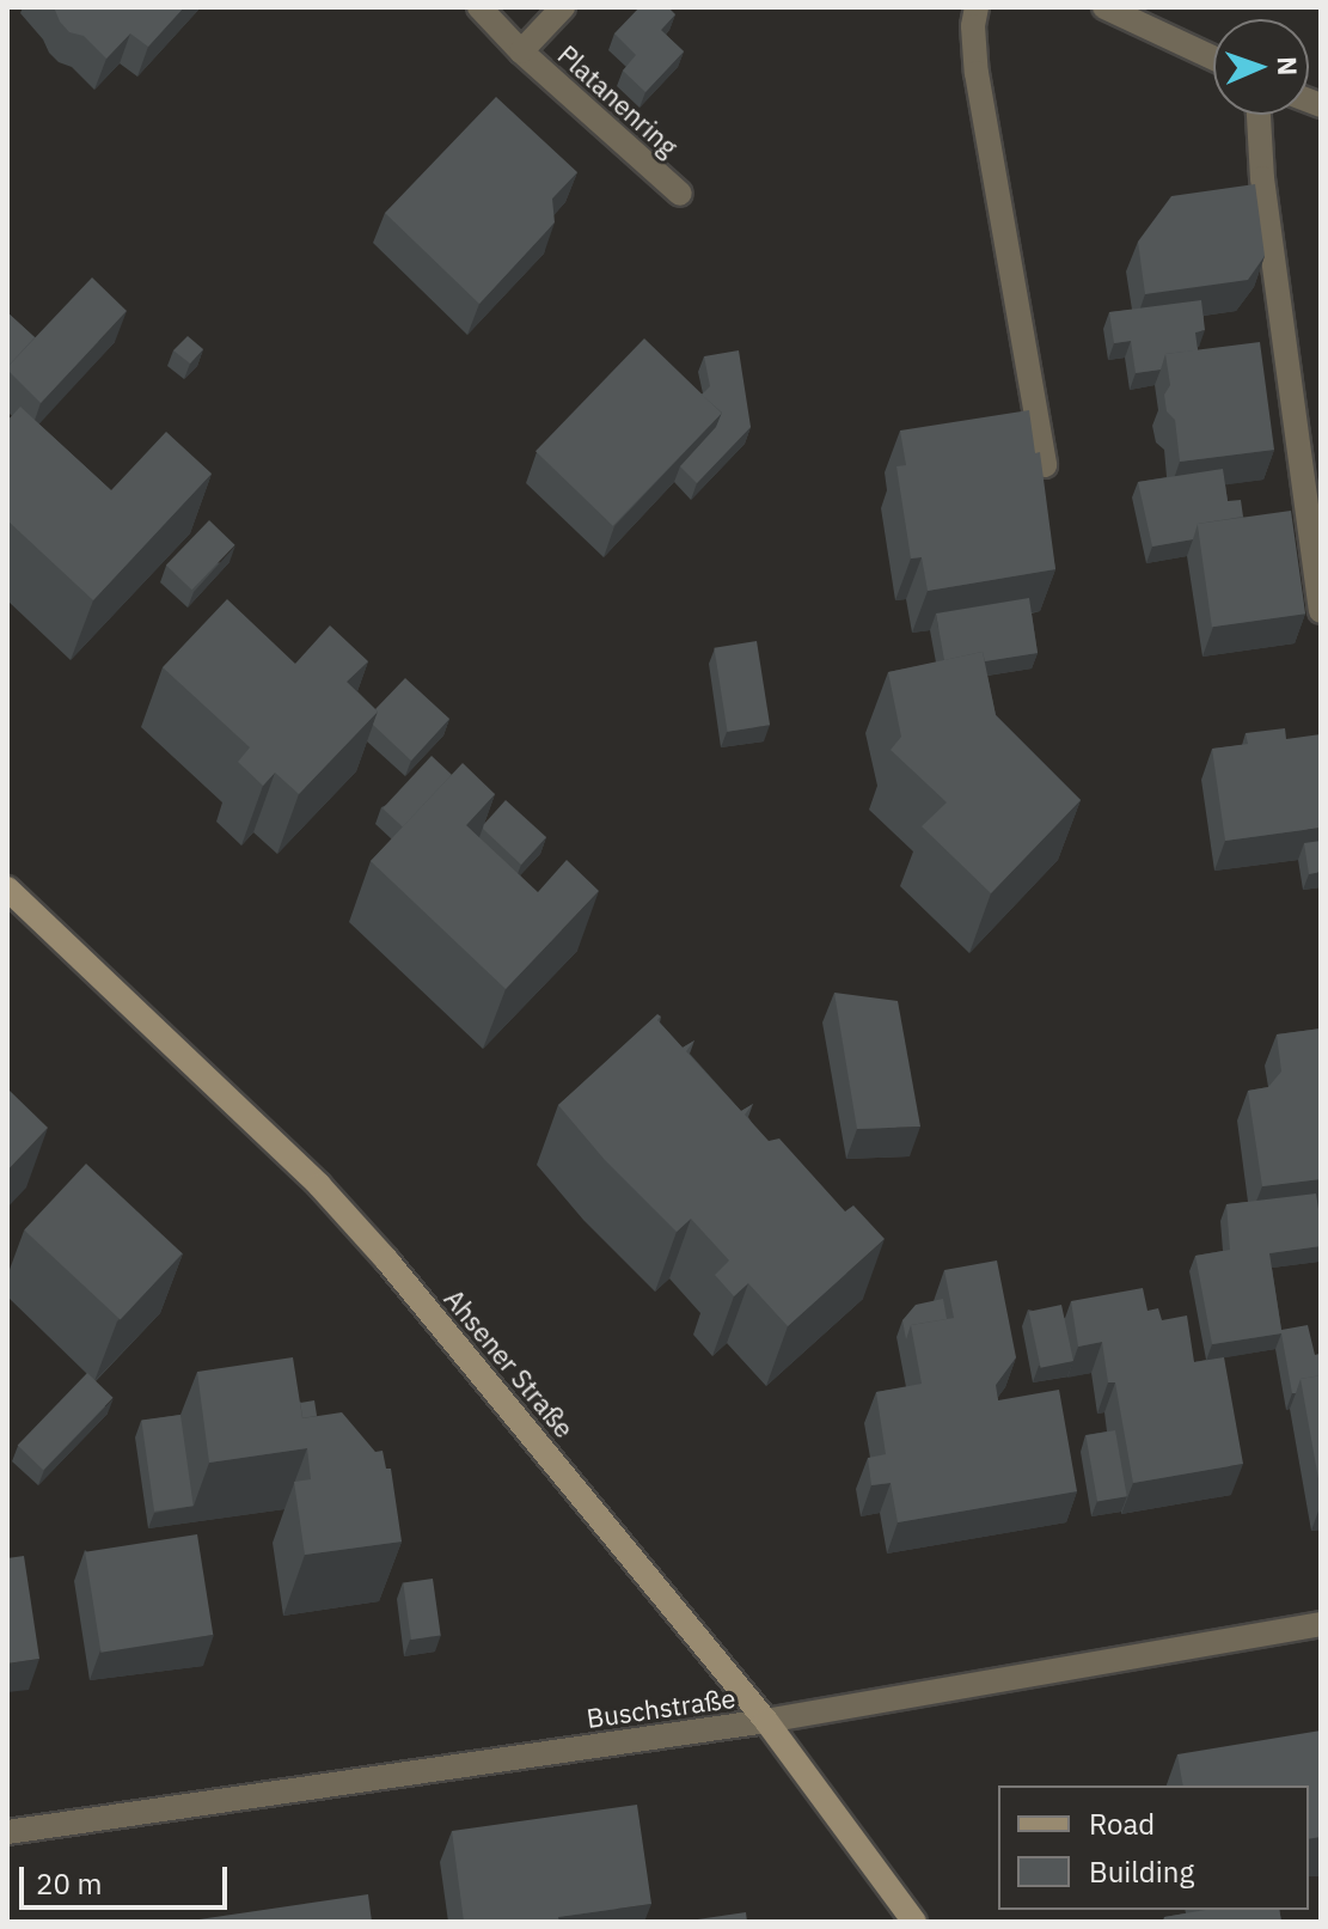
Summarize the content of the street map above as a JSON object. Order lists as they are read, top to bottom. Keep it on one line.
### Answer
{"streets":{"main road":["Ahsener Straße"],"street":["Platanenring","Buschstraße"]},"crossings":[["Ahsener Straße","Buschstraße"]],"legend":["Road","Building"],"scale_bar":"20 m","north":"right"}
